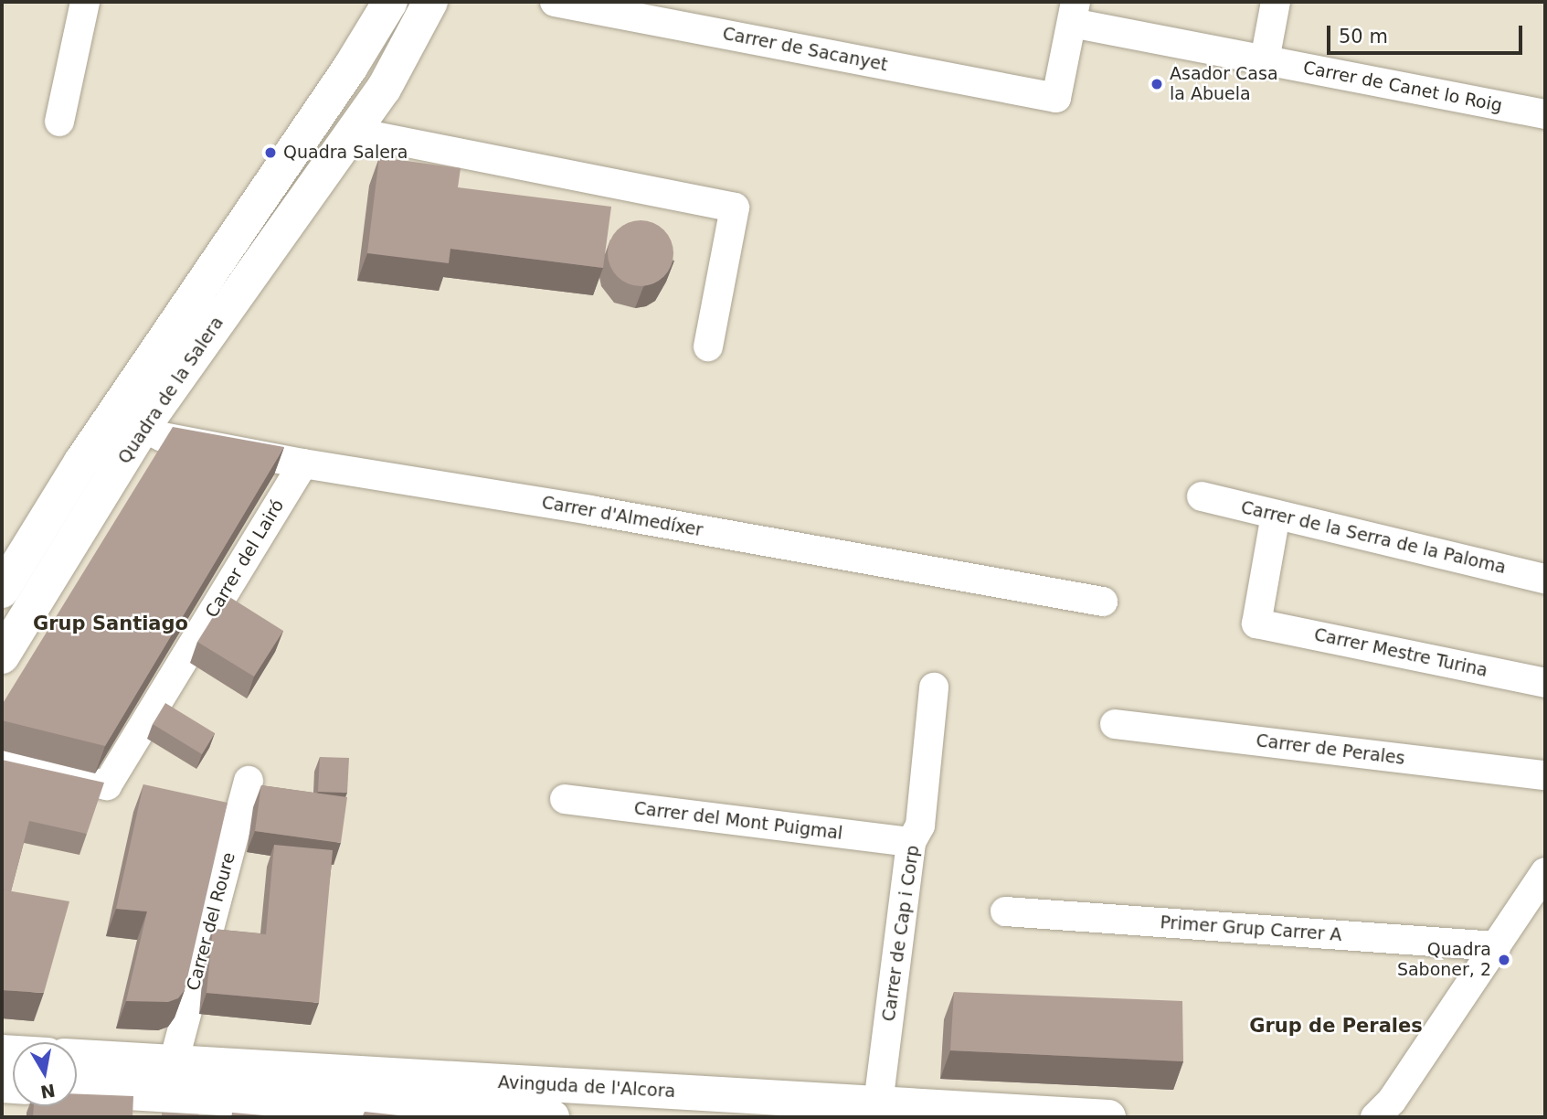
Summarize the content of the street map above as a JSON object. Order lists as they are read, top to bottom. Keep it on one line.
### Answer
{"streets":{"main road":["Quadra de la Salera","Avinguda de l'Alcora"],"street":["Carrer de Sacanyet","Carrer de Canet lo Roig","Carrer d'Almedíxer","Carrer de la Serra de la Paloma","Carrer del Lairó","Carrer Mestre Turina","Carrer de Perales","Carrer del Mont Puigmal","Carrer del Roure","Primer Grup Carrer A","Carrer de Cap i Corp"]},"crossings":[["Carrer de Sacanyet","Carrer de Canet lo Roig"],["Quadra de la Salera","Carrer d'Almedíxer"],["Carrer d'Almedíxer","Carrer del Lairó"],["Carrer de la Serra de la Paloma","Carrer Mestre Turina"],["Carrer del Mont Puigmal","Carrer de Cap i Corp"],["Carrer del Roure","Avinguda de l'Alcora"],["Carrer de Cap i Corp","Avinguda de l'Alcora"]],"districts":["Grup Santiago","Grup de Perales"],"places":["Asador Casa la Abuela","Quadra Salera","Quadra Saboner, 2"],"scale_bar":"50 m","north":"bottom"}
